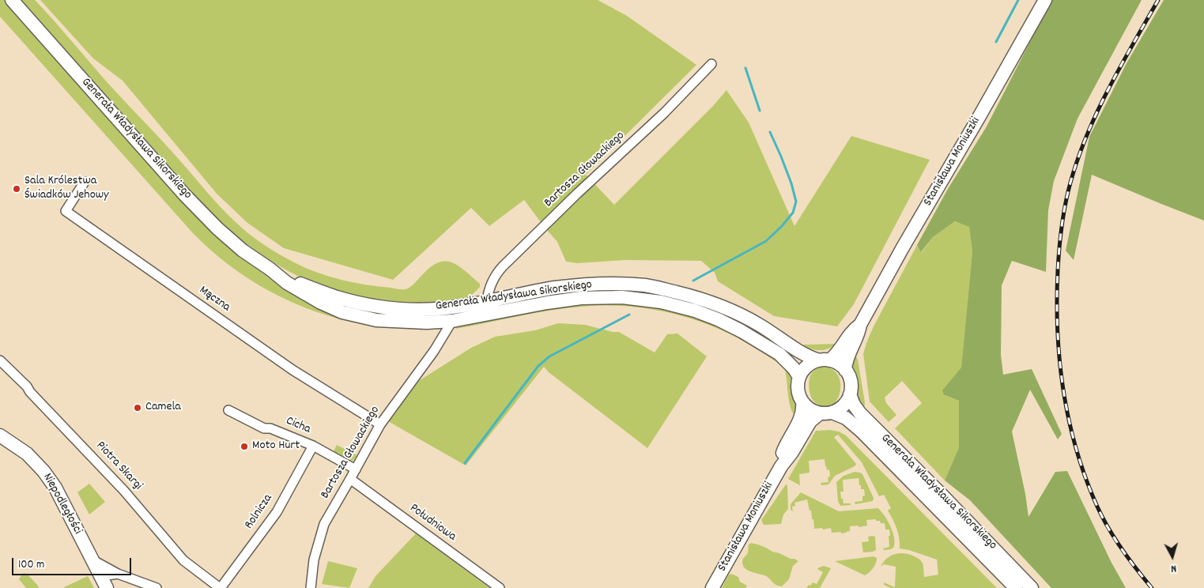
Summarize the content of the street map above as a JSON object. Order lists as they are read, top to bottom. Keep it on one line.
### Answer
{"streets":{"main road":["Generała Władysława Sikorskiego","Stanisława Moniuszki","Niepodległości"],"street":["Bartosza Głowackiego","Mączna","Cicha","Piotra Skargi","Rolnicza","Południowa"]},"crossings":[["Generała Władysława Sikorskiego","Stanisława Moniuszki"],["Generała Władysława Sikorskiego","Bartosza Głowackiego"],["Bartosza Głowackiego","Mączna"],["Bartosza Głowackiego","Cicha"],["Bartosza Głowackiego","Południowa"],["Cicha","Rolnicza"],["Piotra Skargi","Rolnicza"]],"places":["Sala Królestwa Świadków Jehowy","Camela","Moto Hurt"],"scale_bar":"100 m","north":"bottom"}
